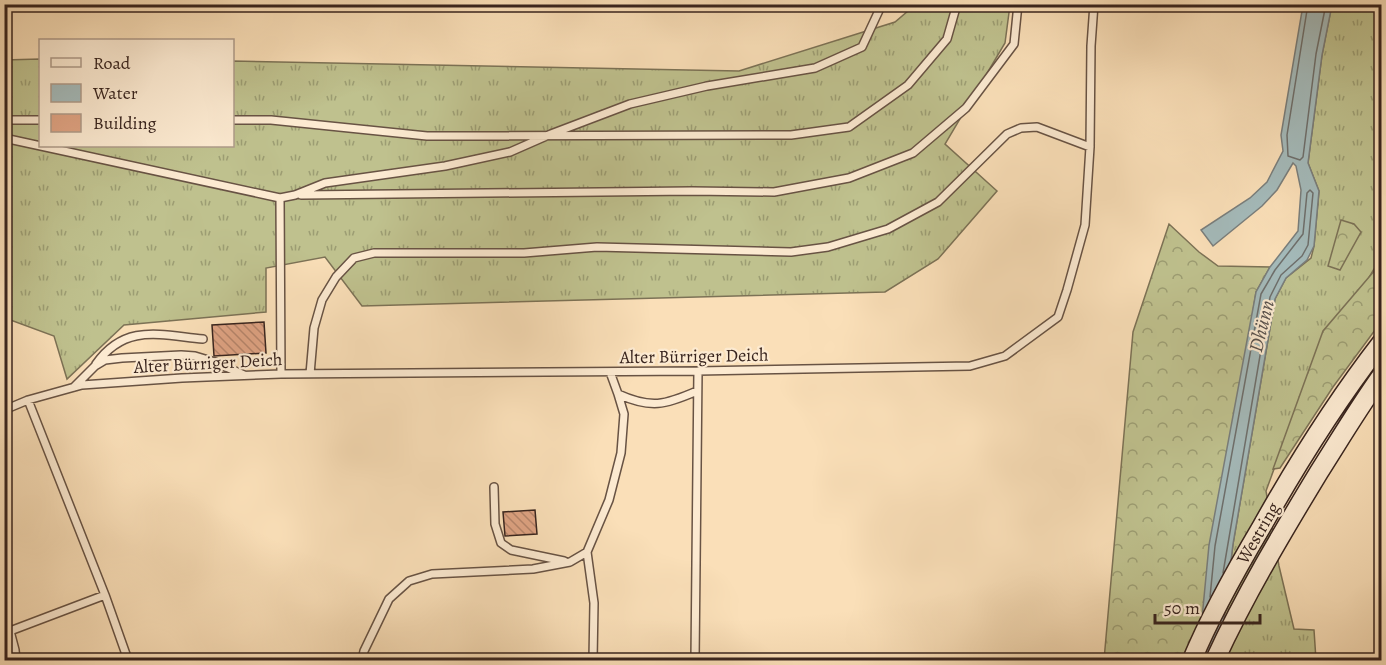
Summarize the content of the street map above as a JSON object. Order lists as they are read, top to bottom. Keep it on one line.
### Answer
{"streets":{"main road":["Westring"],"lane":["Alter Bürriger Deich"]},"water":["Dhünn"],"legend":["Road","Water","Building"],"scale_bar":"50 m"}
